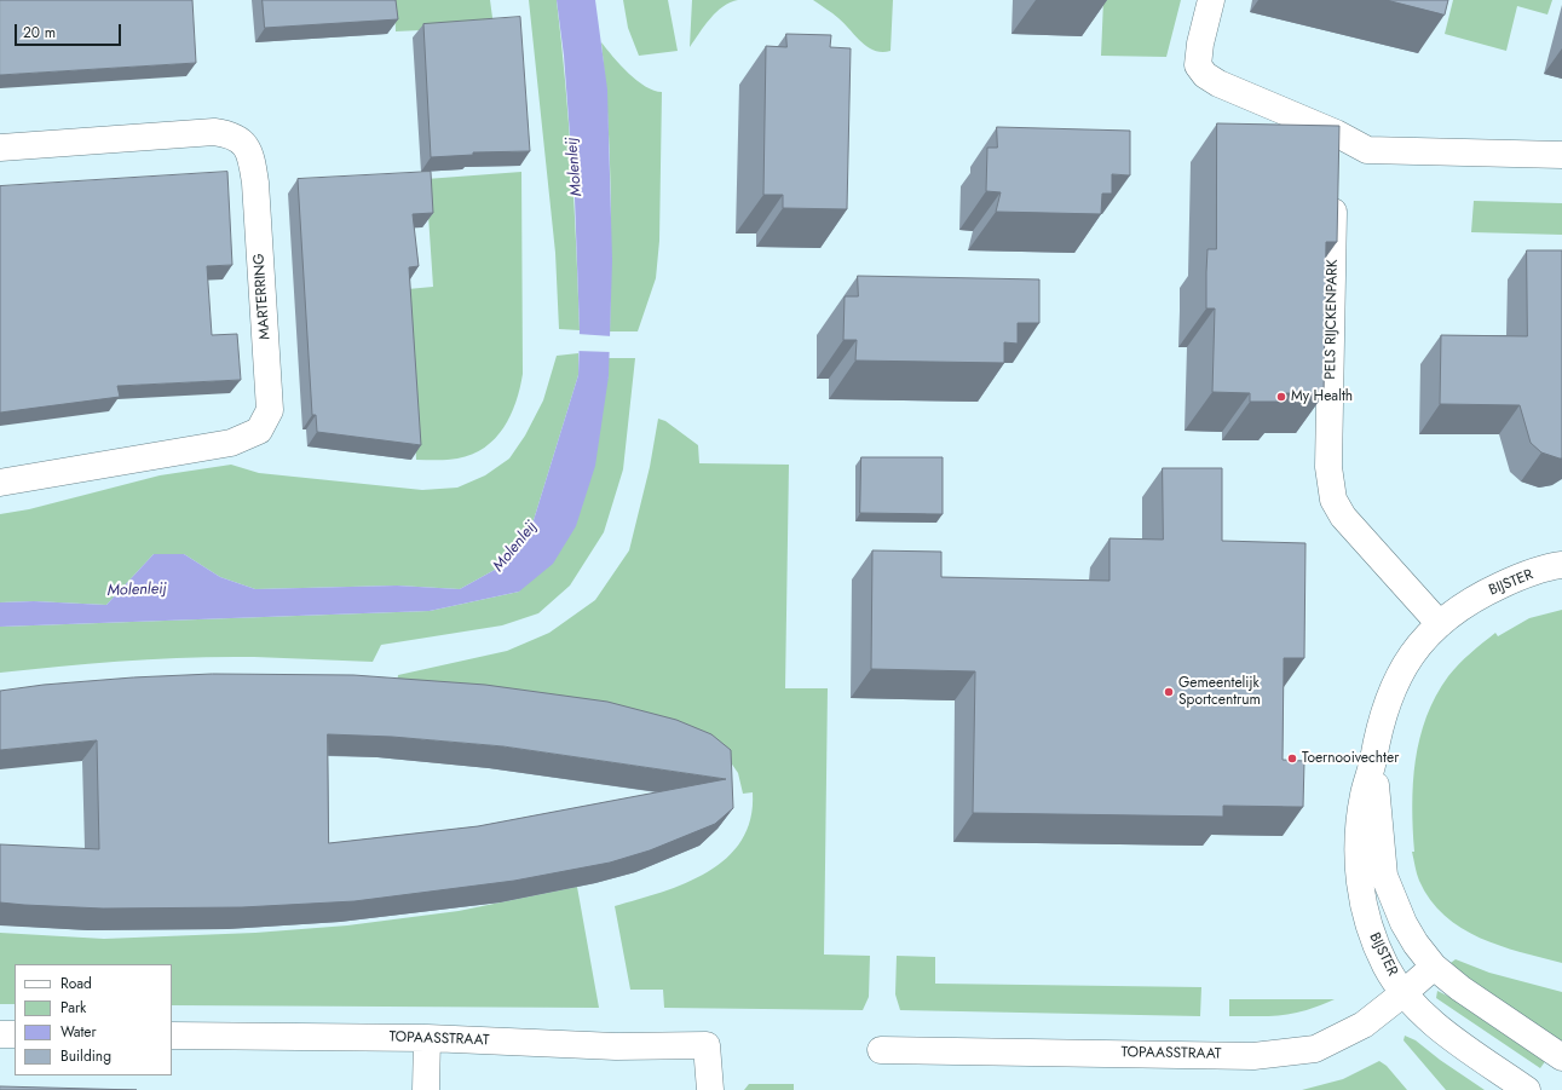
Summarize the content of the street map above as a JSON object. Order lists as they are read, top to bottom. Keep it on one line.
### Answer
{"streets":{"street":["MARTERRING","PELS RIJCKENPARK","BIJSTER","TOPAASSTRAAT"]},"crossings":[["PELS RIJCKENPARK","BIJSTER"],["BIJSTER","TOPAASSTRAAT"]],"water":["Molenleij"],"places":["My Health","Gemeentelijk Sportcentrum","Toernooivechter"],"legend":["Road","Park","Water","Building"],"scale_bar":"20 m"}
